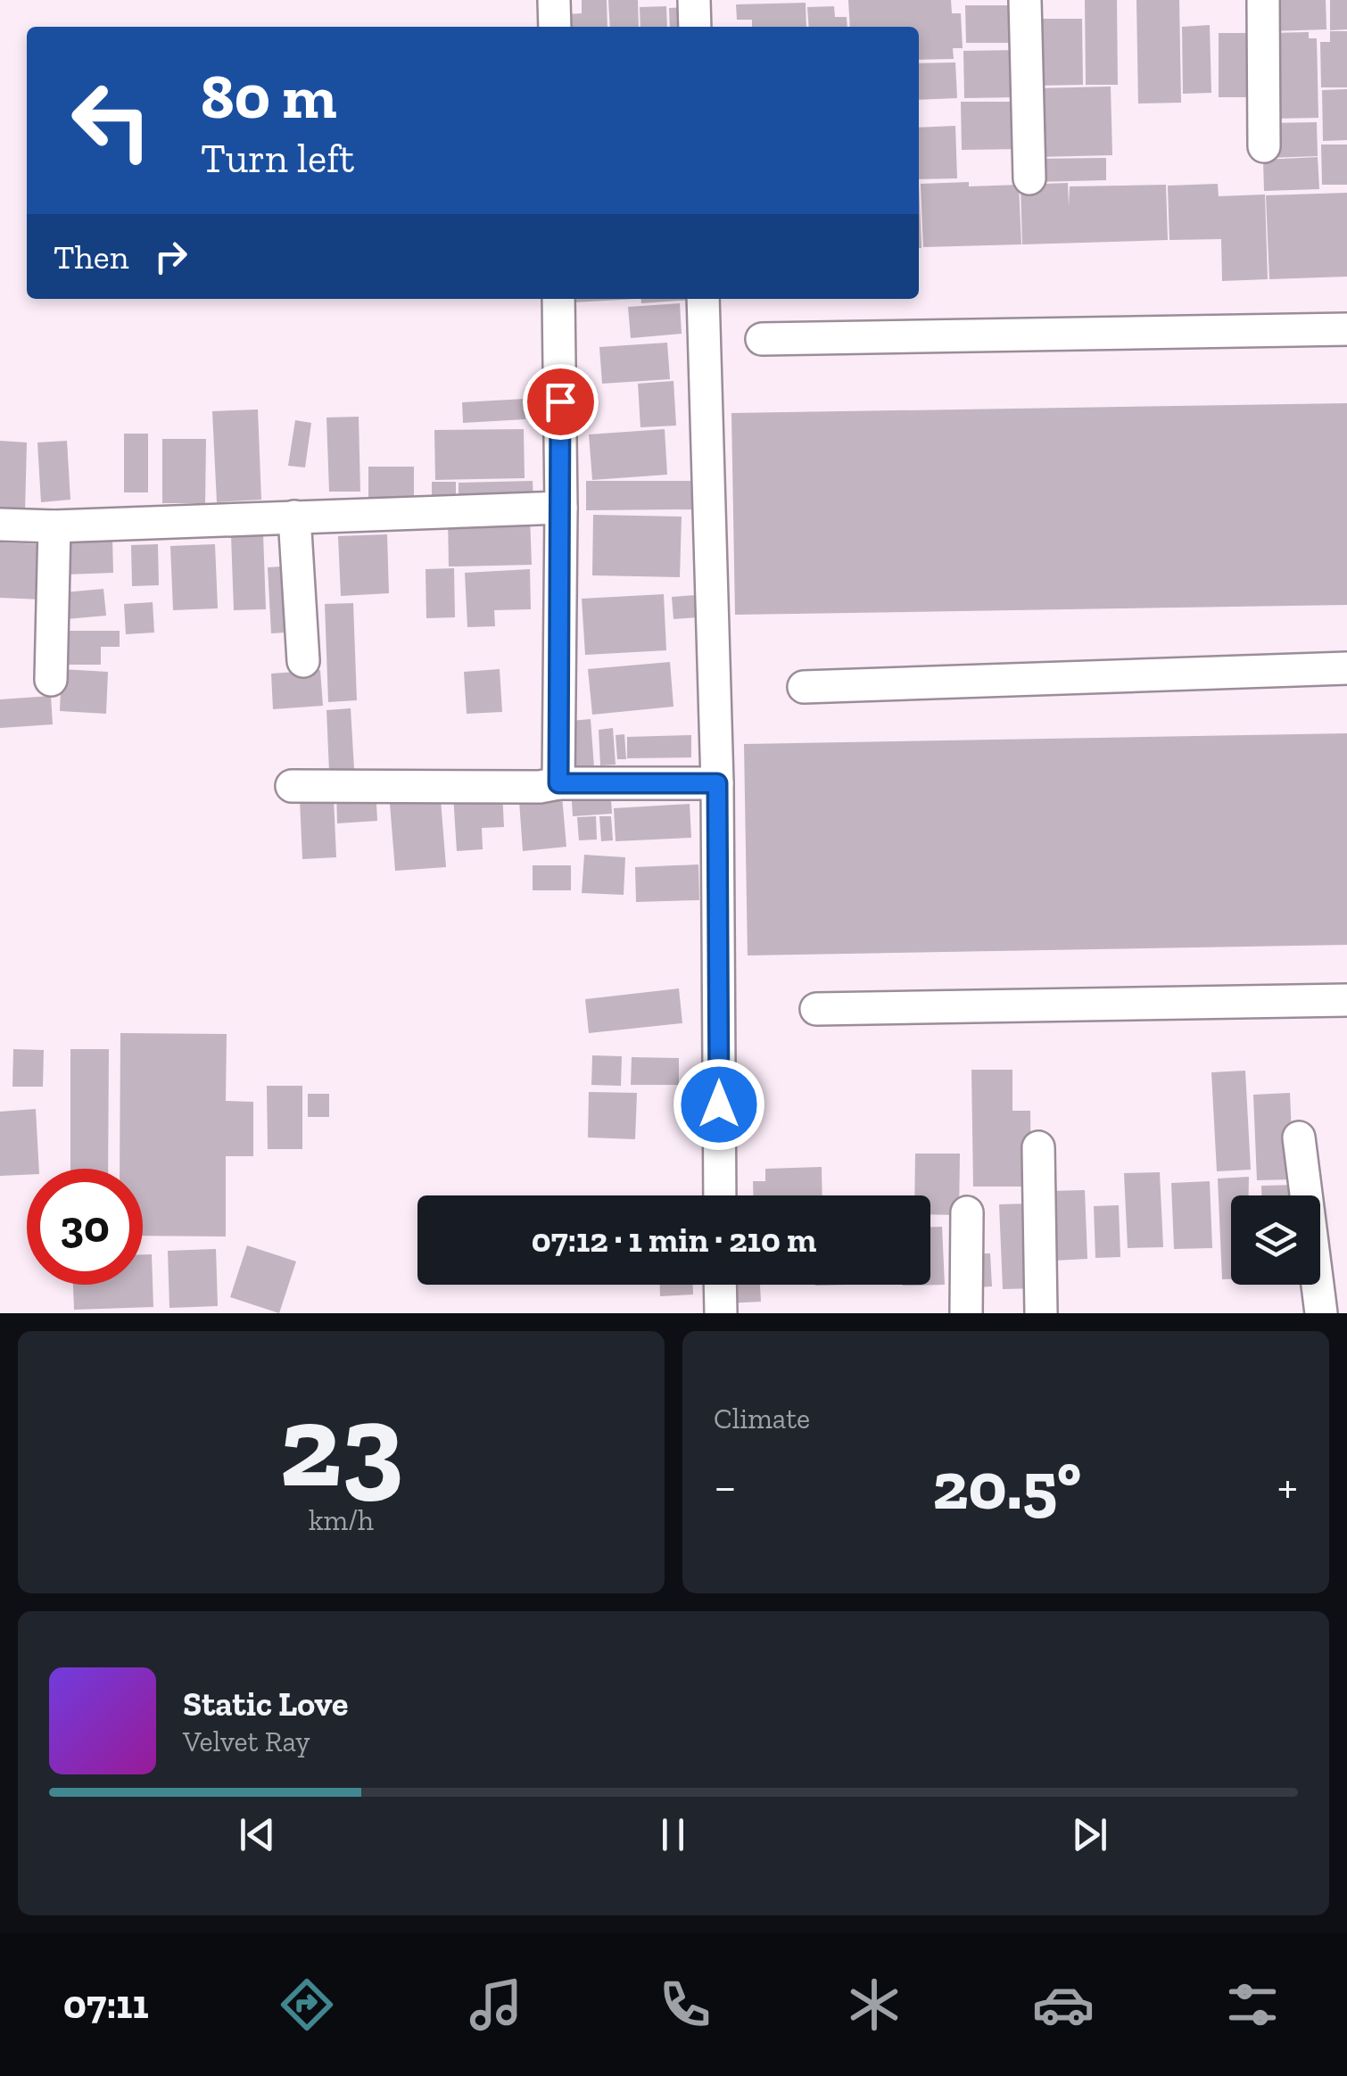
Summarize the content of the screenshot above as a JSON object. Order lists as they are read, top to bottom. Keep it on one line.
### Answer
{"page":{"turn":["80 m","Turn left"],"then":"Then","limit":"30","trip":"07:12 · 1 min · 210 m","tile":[["23","km/h"],"Climate"],"heat":["−","20.5°","+"],"song":["Static Love","Velvet Ray"],"tabs":"07:11"}}
